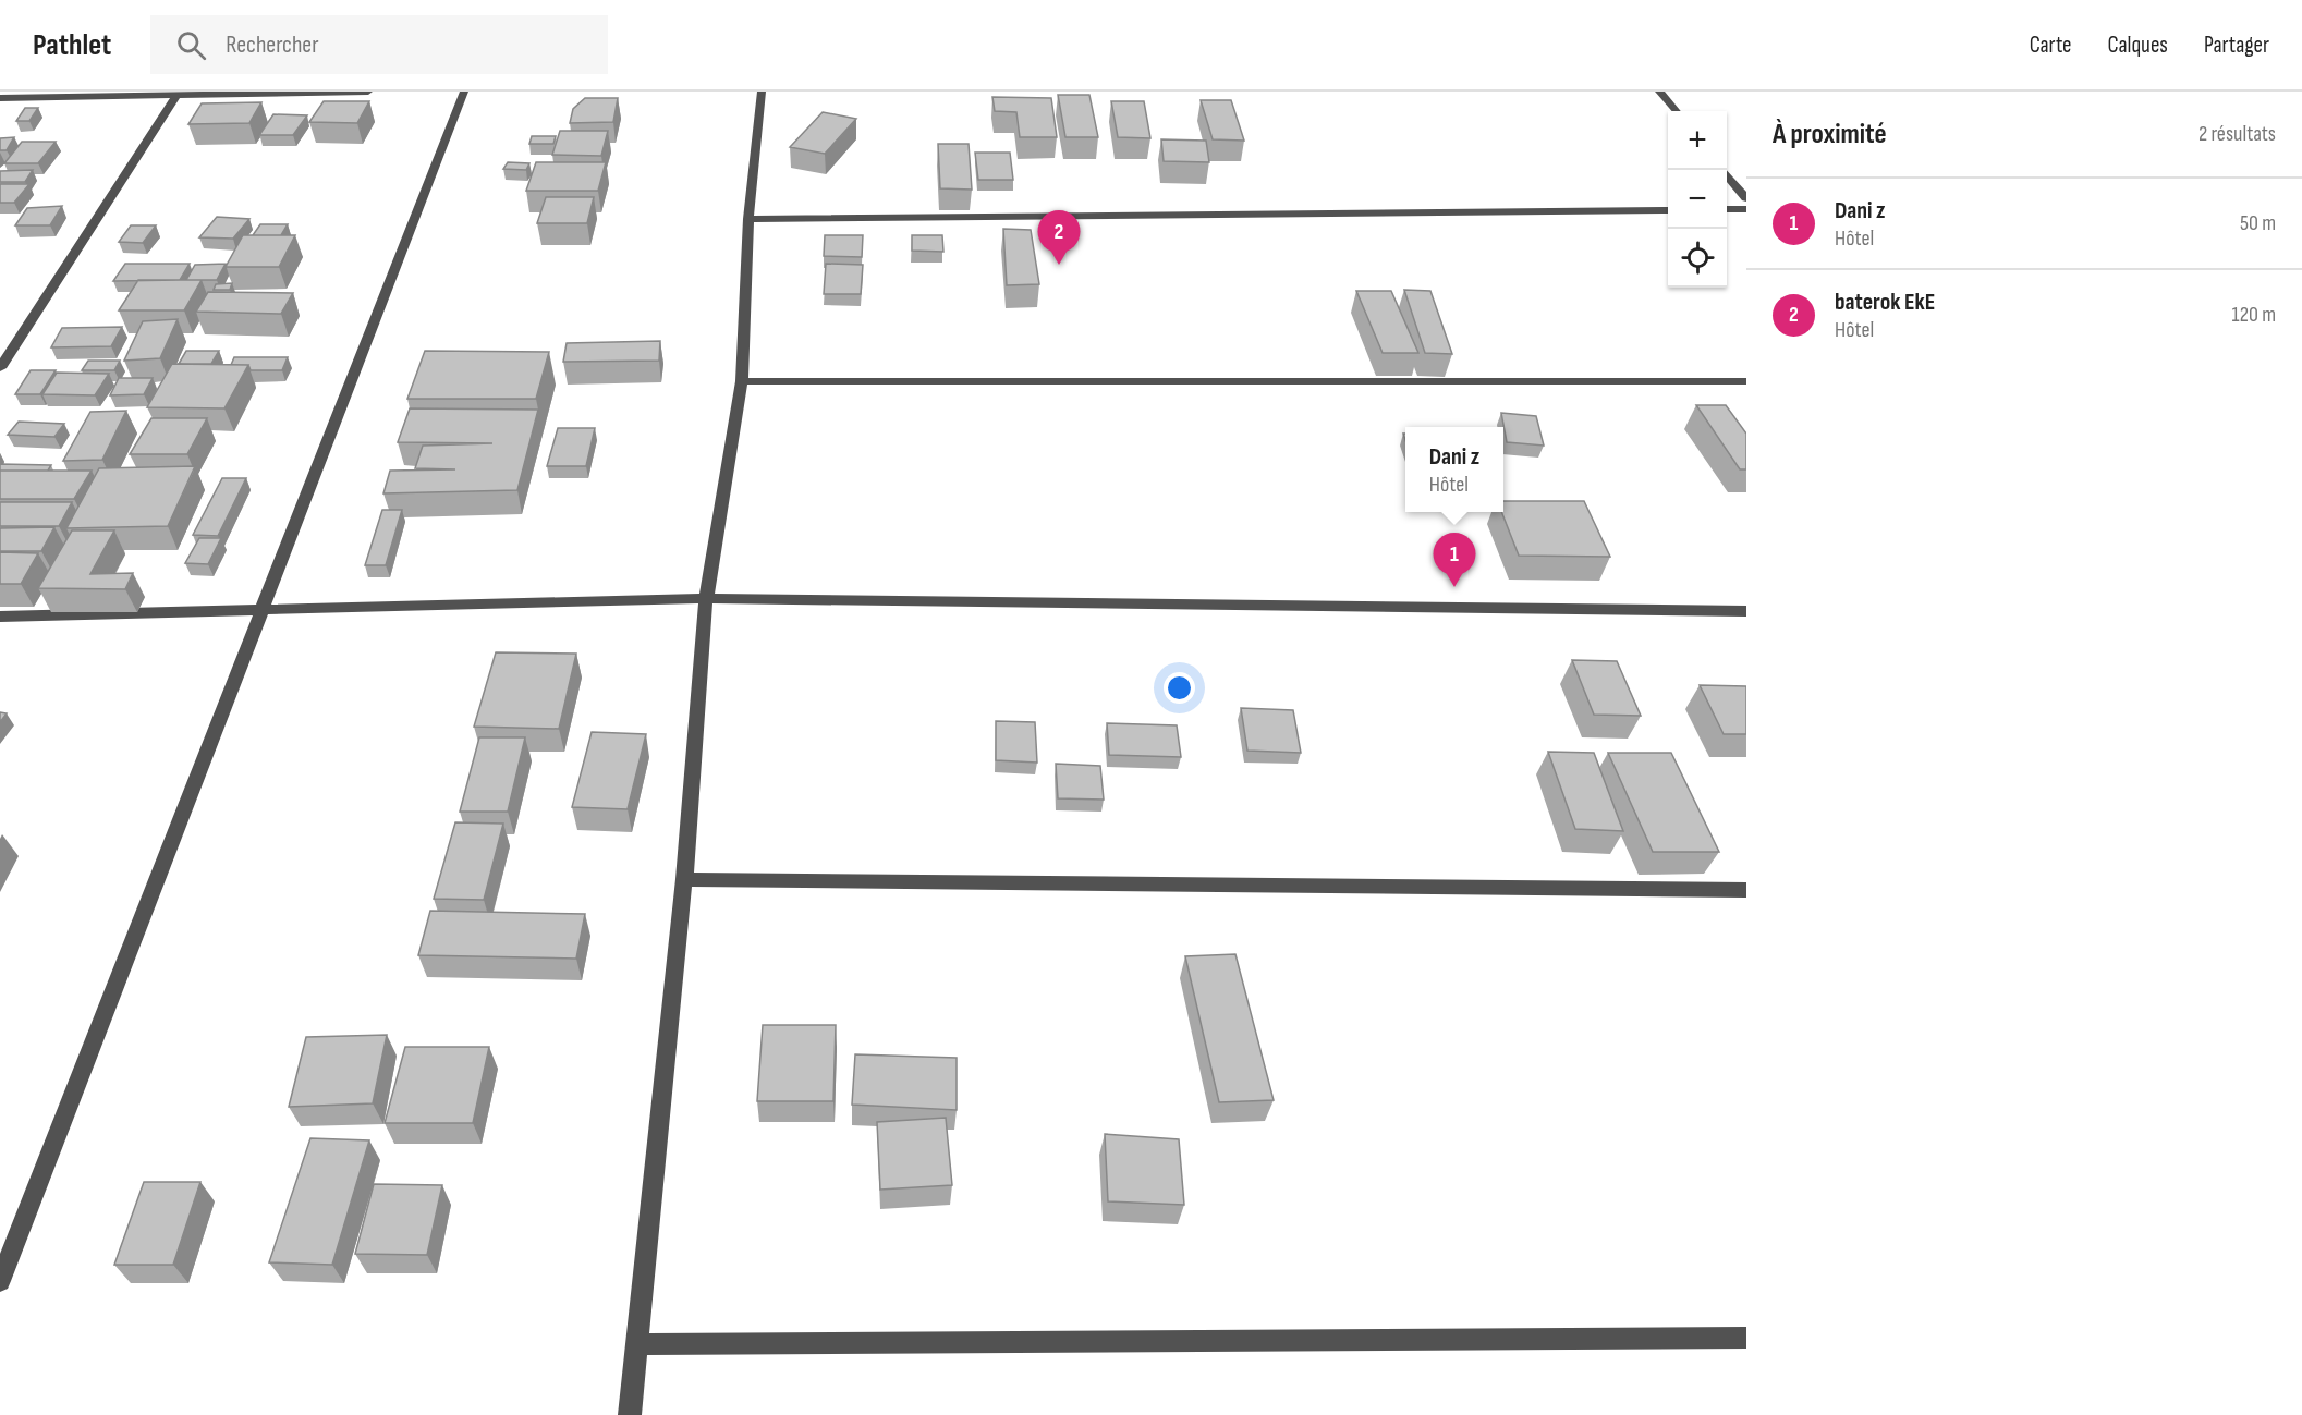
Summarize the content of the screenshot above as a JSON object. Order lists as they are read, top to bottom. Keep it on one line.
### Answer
{"page":{"header":"Pathlet","search":"Rechercher","nav":["Carte","Calques","Partager"],"heading":["À proximité","2 résultats"],"map_buttons":["+","−"],"list":[{"mark":"1","name":"Dani z","note":"Hôtel","value":"50 m"},{"mark":"2","name":"baterok EkE","note":"Hôtel","value":"120 m"}],"pins":["2","1"],"popup":["Dani z","Hôtel"]}}
